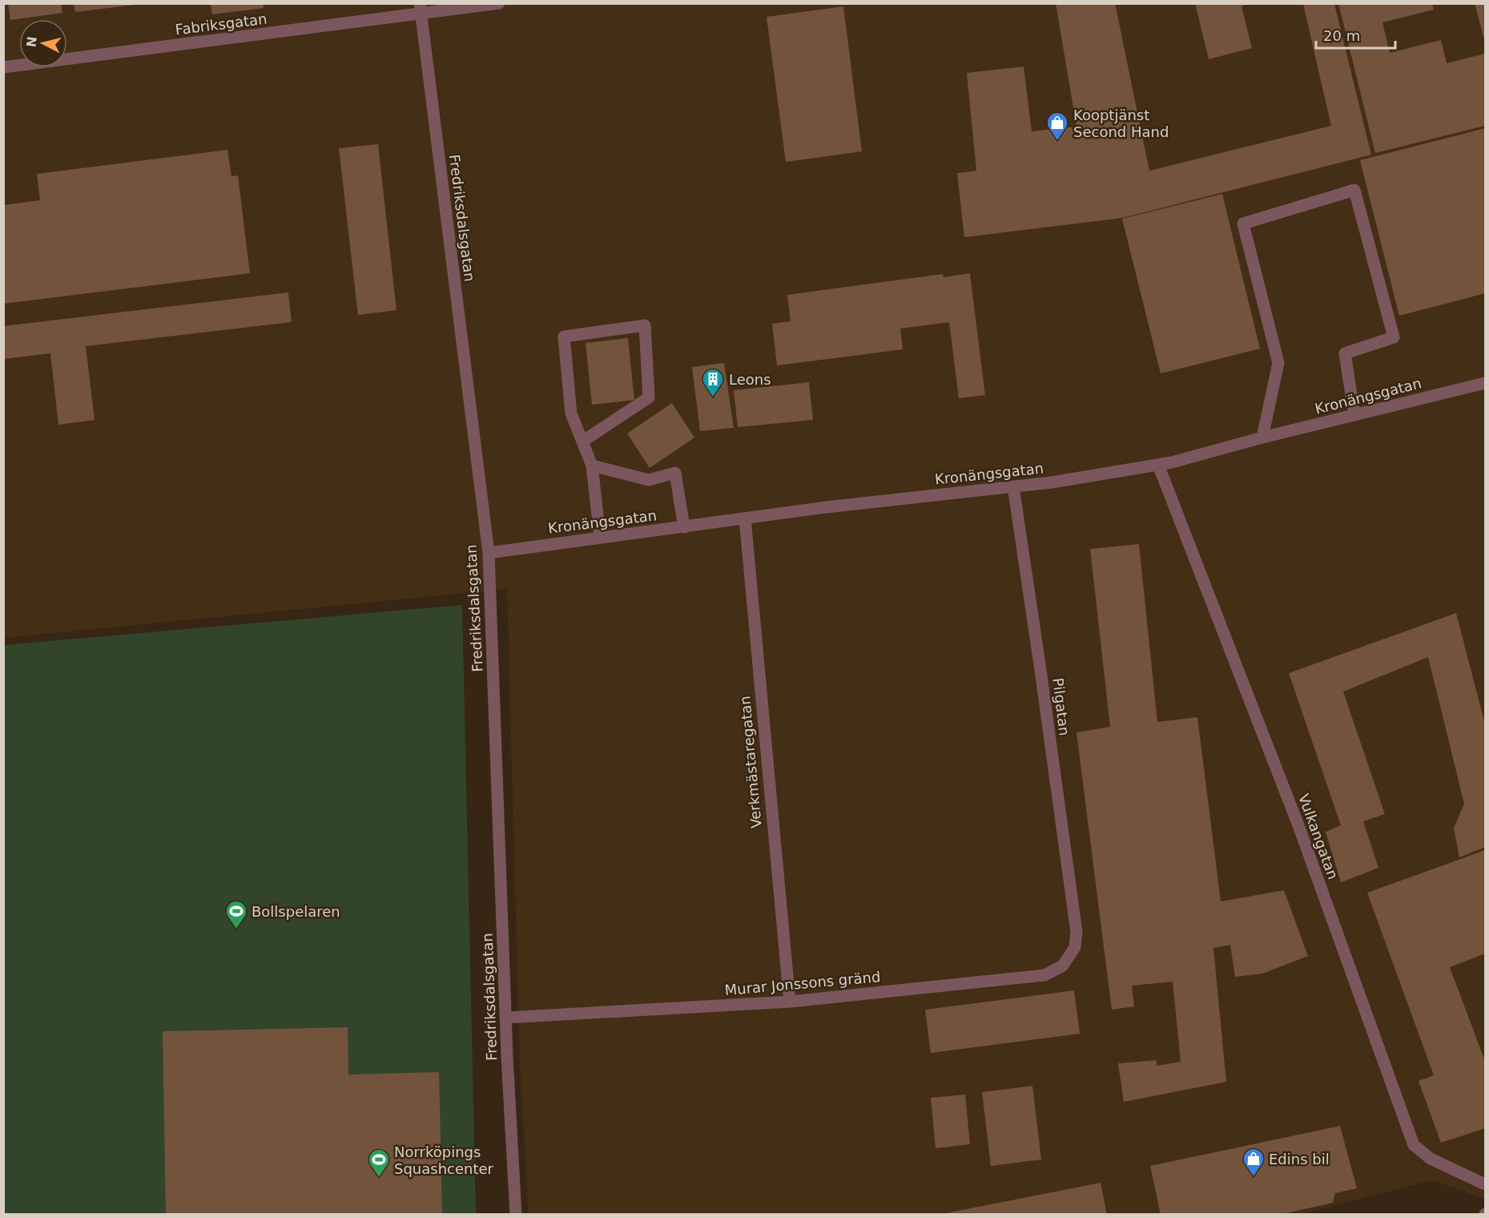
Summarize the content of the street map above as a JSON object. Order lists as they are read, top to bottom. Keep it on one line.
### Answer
{"streets":{"street":["Fabriksgatan","Fredriksdalsgatan","Kronängsgatan","Pilgatan","Verkmästaregatan","Vulkangatan","Murar Jonssons gränd"]},"crossings":[["Fabriksgatan","Fredriksdalsgatan"],["Fredriksdalsgatan","Kronängsgatan"],["Fredriksdalsgatan","Murar Jonssons gränd"],["Kronängsgatan","Pilgatan"],["Kronängsgatan","Verkmästaregatan"],["Kronängsgatan","Vulkangatan"],["Pilgatan","Murar Jonssons gränd"],["Verkmästaregatan","Murar Jonssons gränd"]],"places":{"shop":["Kooptjänst Second Hand","Edins bil"],"building":["Leons"],"sports":["Bollspelaren","Norrköpings Squashcenter"]},"scale_bar":"20 m","north":"left"}
